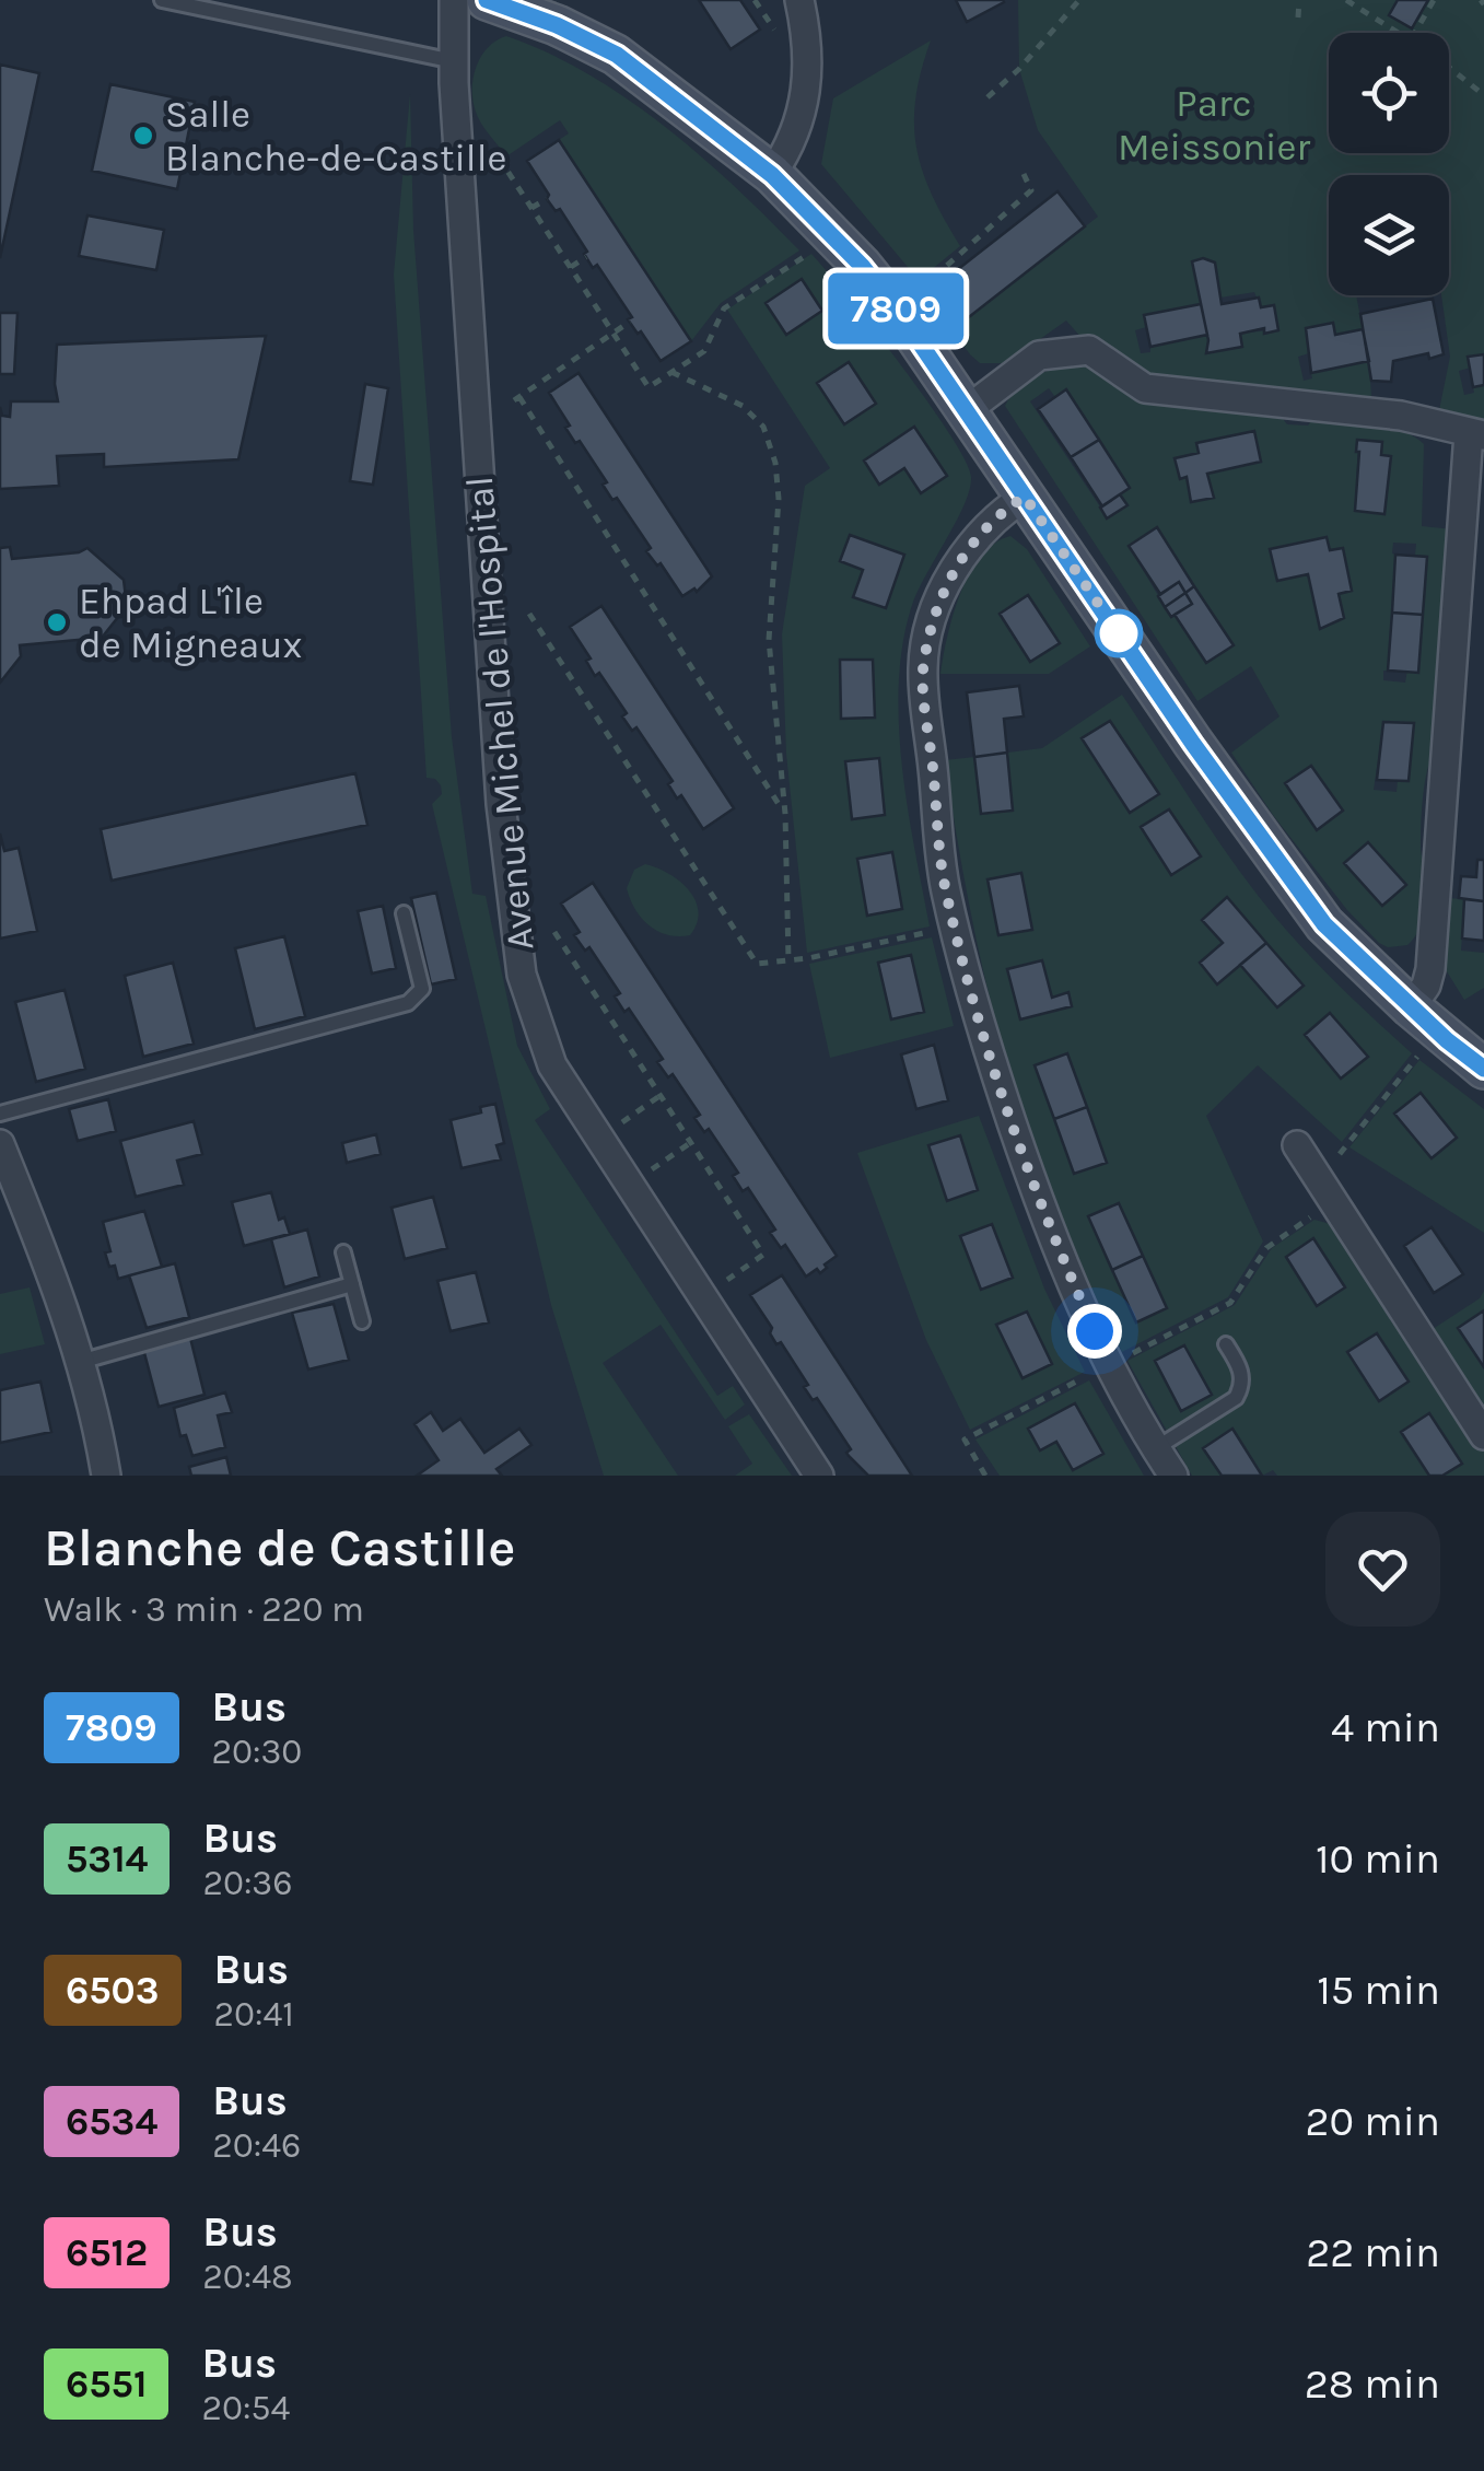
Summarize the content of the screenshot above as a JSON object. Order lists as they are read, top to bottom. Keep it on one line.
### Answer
{"streets":{"street":["Avenue Michel de l'Hospital"]},"parks":["Parc Meissonier"],"places":["Salle Blanche-de-Castille","Ehpad L'île de Migneaux"],"lines":["bus line 7809"],"page":{"on_map":"7809","heading":["Blanche de Castille","Walk · 3 min · 220 m"],"list":[{"mark":"7809","name":"Bus","note":"20:30","value":"4 min"},{"mark":"5314","name":"Bus","note":"20:36","value":"10 min"},{"mark":"6503","name":"Bus","note":"20:41","value":"15 min"},{"mark":"6534","name":"Bus","note":"20:46","value":"20 min"},{"mark":"6512","name":"Bus","note":"20:48","value":"22 min"},{"mark":"6551","name":"Bus","note":"20:54","value":"28 min"}]}}
